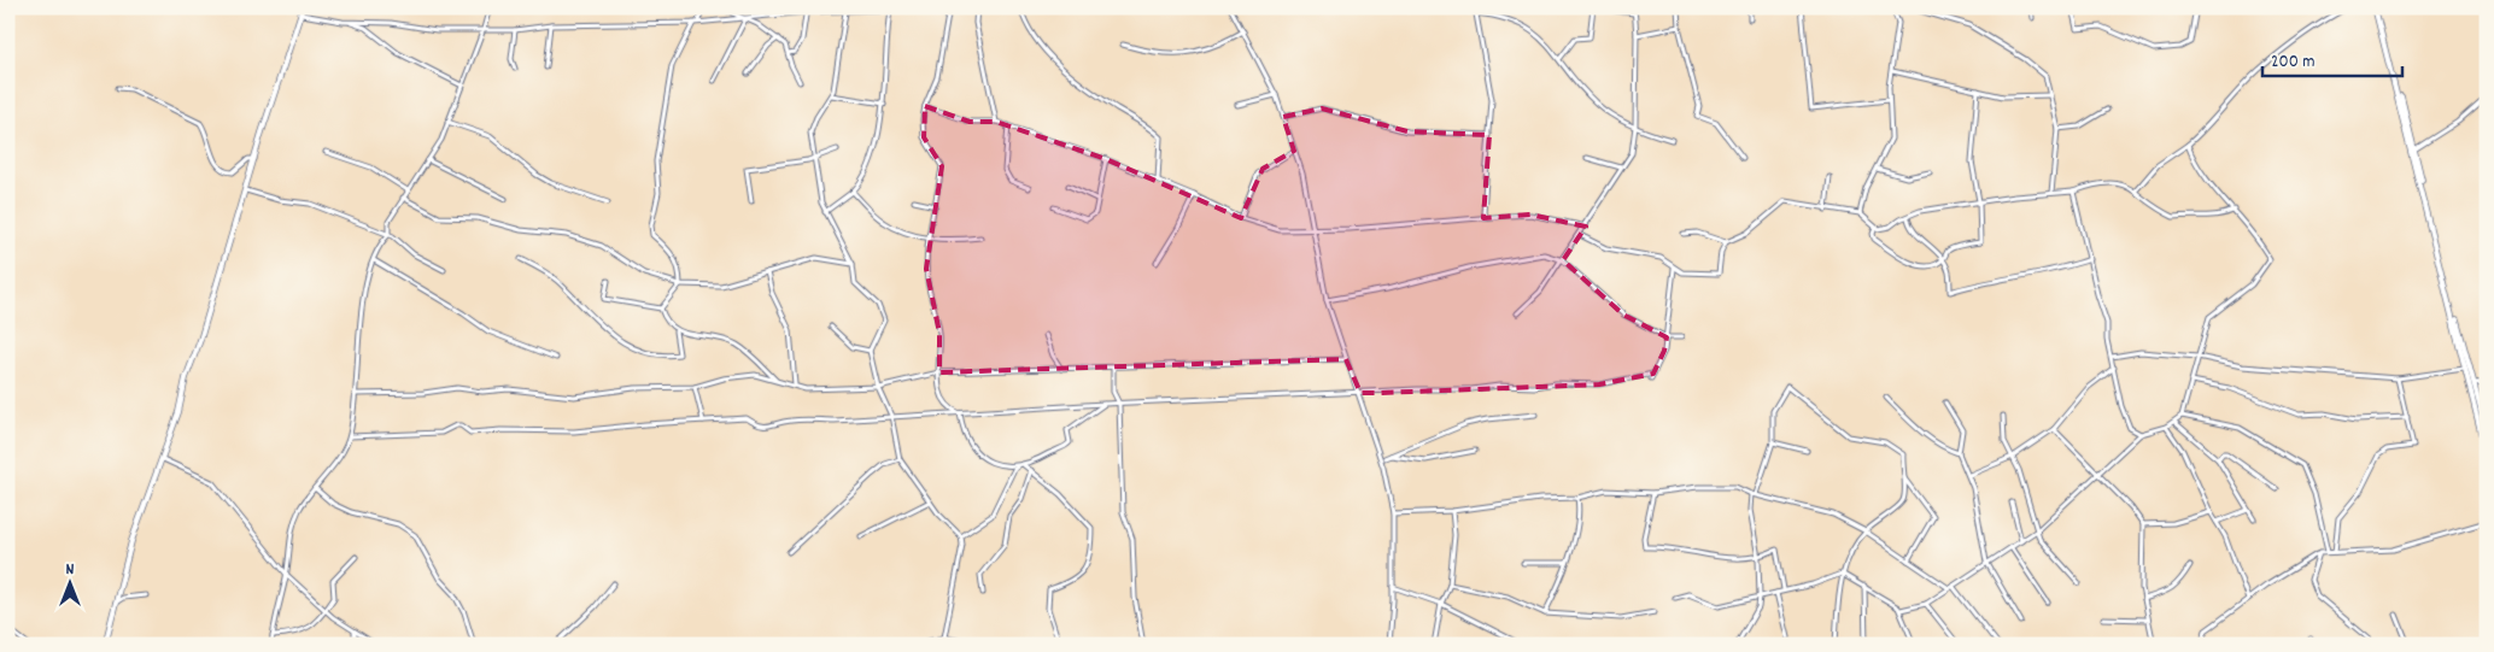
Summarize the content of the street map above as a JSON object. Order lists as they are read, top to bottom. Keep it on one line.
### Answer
{"scale_bar":"200 m","north":"top"}
